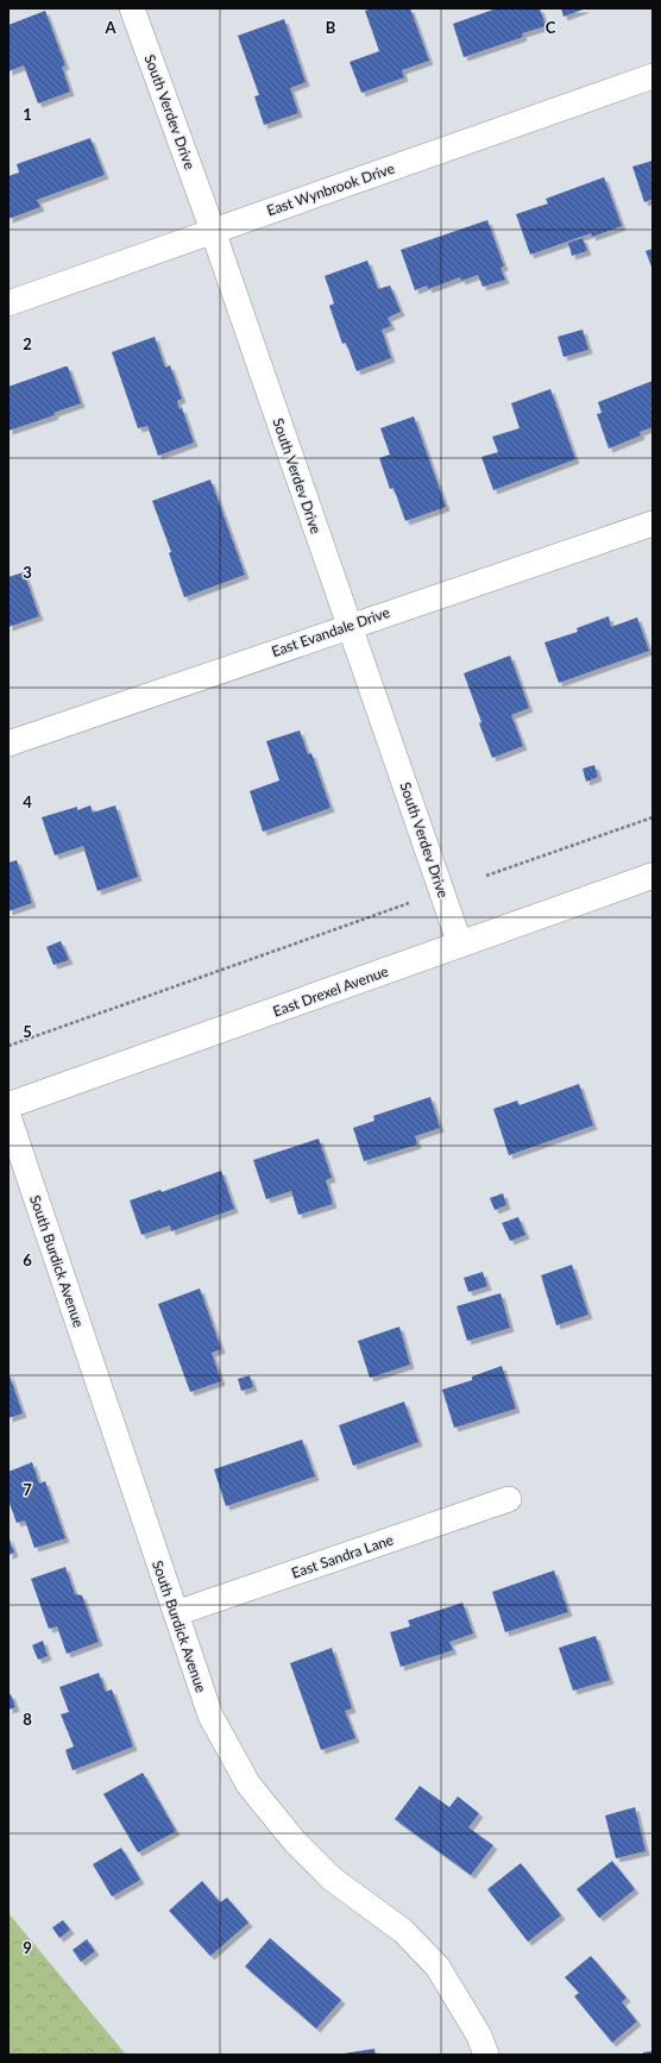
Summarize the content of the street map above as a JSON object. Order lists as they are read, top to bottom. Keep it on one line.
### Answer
{"streets":{"street":["South Verdev Drive","East Wynbrook Drive","East Evandale Drive","East Drexel Avenue","South Burdick Avenue","East Sandra Lane"]},"crossings":[["South Verdev Drive","East Wynbrook Drive"],["South Verdev Drive","East Evandale Drive"],["South Verdev Drive","East Drexel Avenue"],["South Burdick Avenue","East Sandra Lane"]],"grid":{"columns":["A","B","C"],"rows":["1","2","3","4","5","6","7","8","9"]}}
